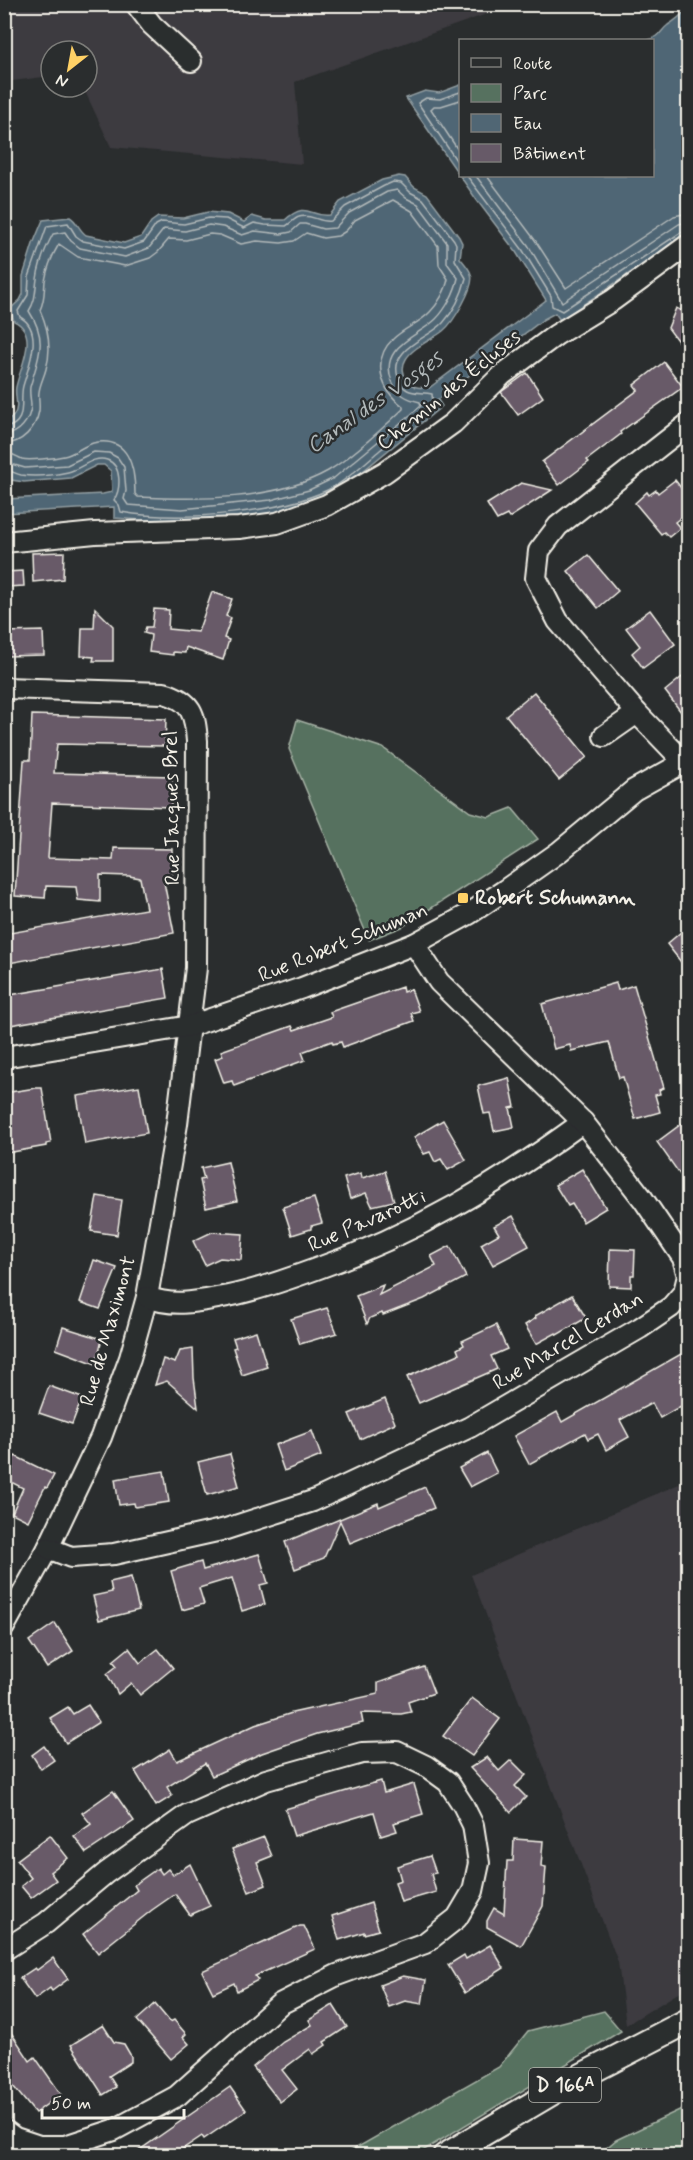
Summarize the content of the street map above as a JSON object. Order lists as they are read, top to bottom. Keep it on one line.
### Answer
{"streets":{"main road":["D 166ᴬ"],"street":["Chemin des Écluses","Rue Jacques Brel","Rue Robert Schuman","Rue Pavarotti","Rue de Maximont","Rue Marcel Cerdan"]},"crossings":[["Rue Jacques Brel","Rue Robert Schuman"],["Rue Jacques Brel","Rue de Maximont"],["Rue Robert Schuman","Rue de Maximont"],["Rue Robert Schuman","Rue Marcel Cerdan"],["Rue Pavarotti","Rue de Maximont"],["Rue Pavarotti","Rue Marcel Cerdan"],["Rue de Maximont","Rue Marcel Cerdan"]],"water":["Canal des Vosges"],"places":{"transit":["Robert Schumann"]},"legend":["Route","Parc","Eau","Bâtiment"],"scale_bar":"50 m","north":"bottom left"}
